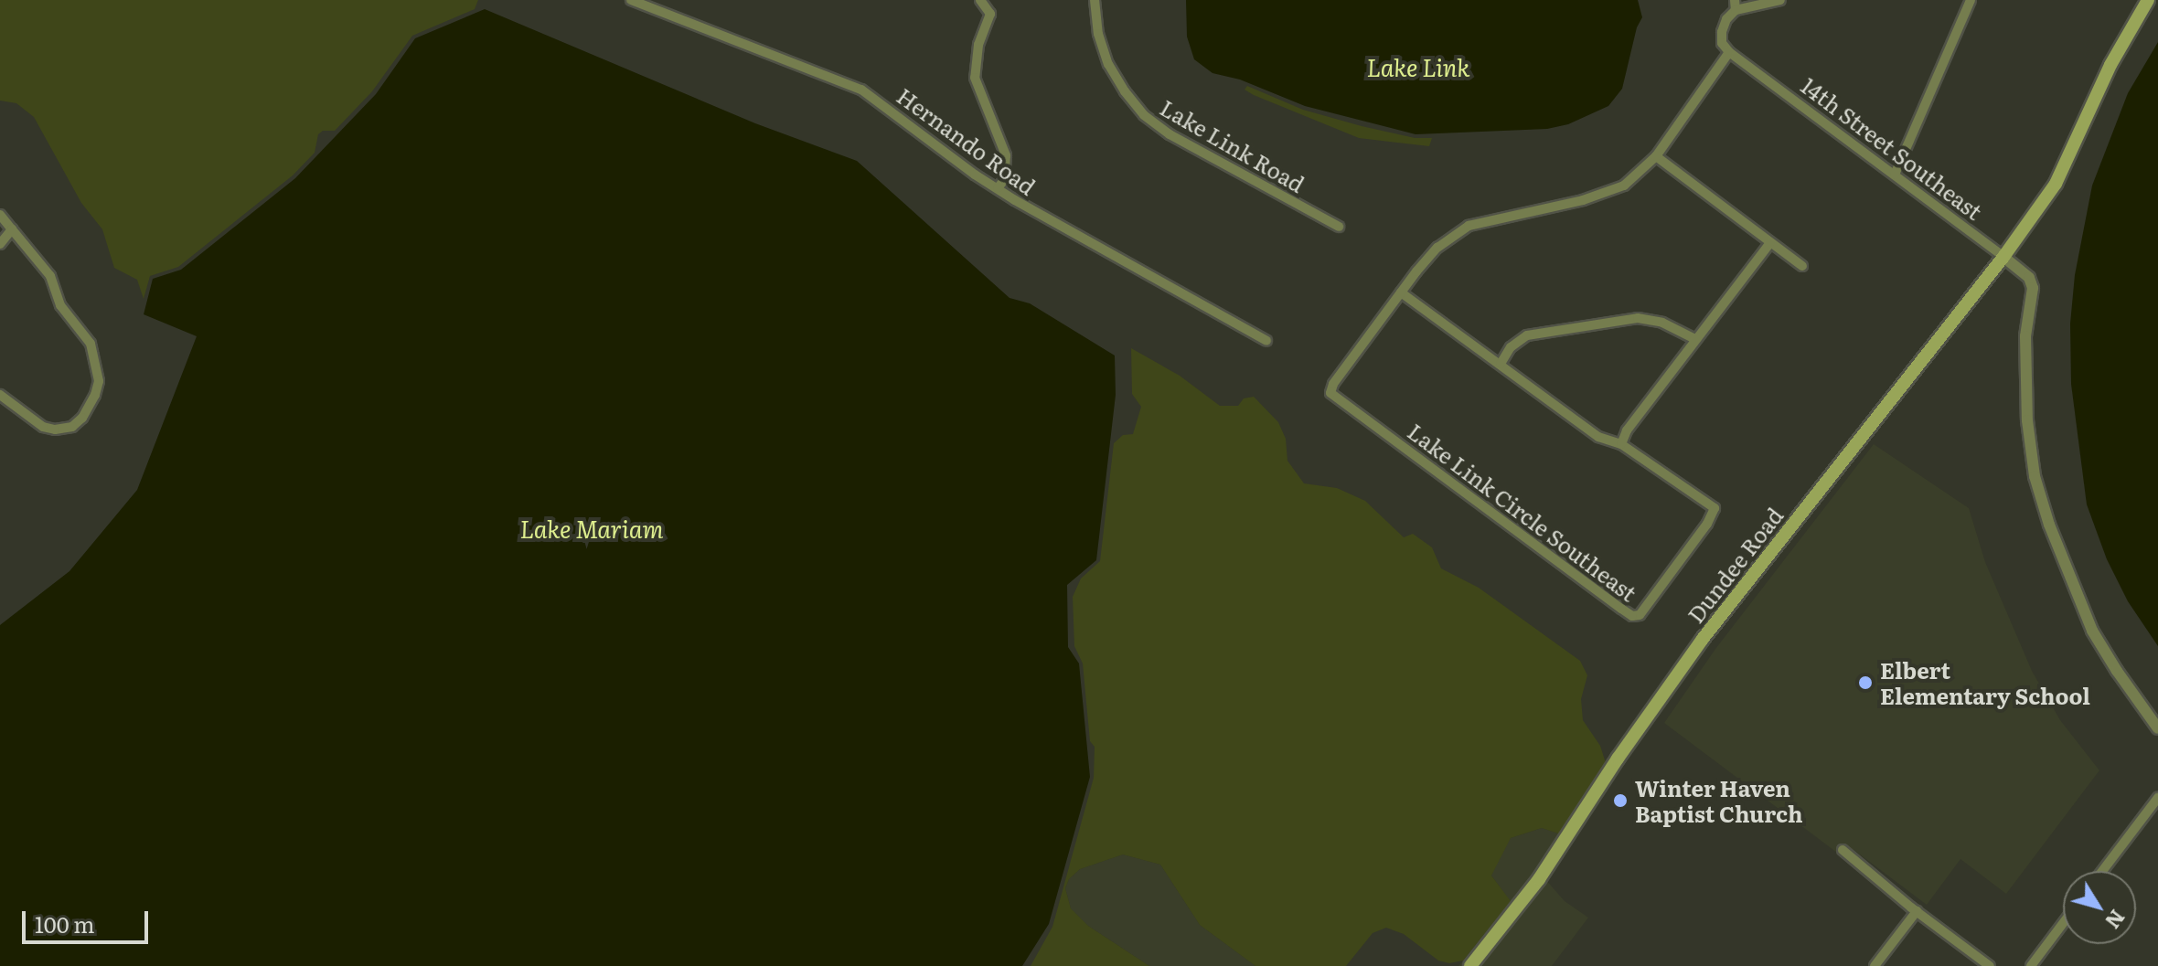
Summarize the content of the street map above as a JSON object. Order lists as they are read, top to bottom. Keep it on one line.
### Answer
{"streets":{"main road":["Dundee Road"],"street":["Hernando Road","Lake Link Road","14th Street Southeast","Lake Link Circle Southeast"]},"crossings":[["14th Street Southeast","Dundee Road"]],"water":["Lake Link","Lake Mariam"],"places":["Elbert Elementary School","Winter Haven Baptist Church"],"scale_bar":"100 m","north":"bottom right"}
